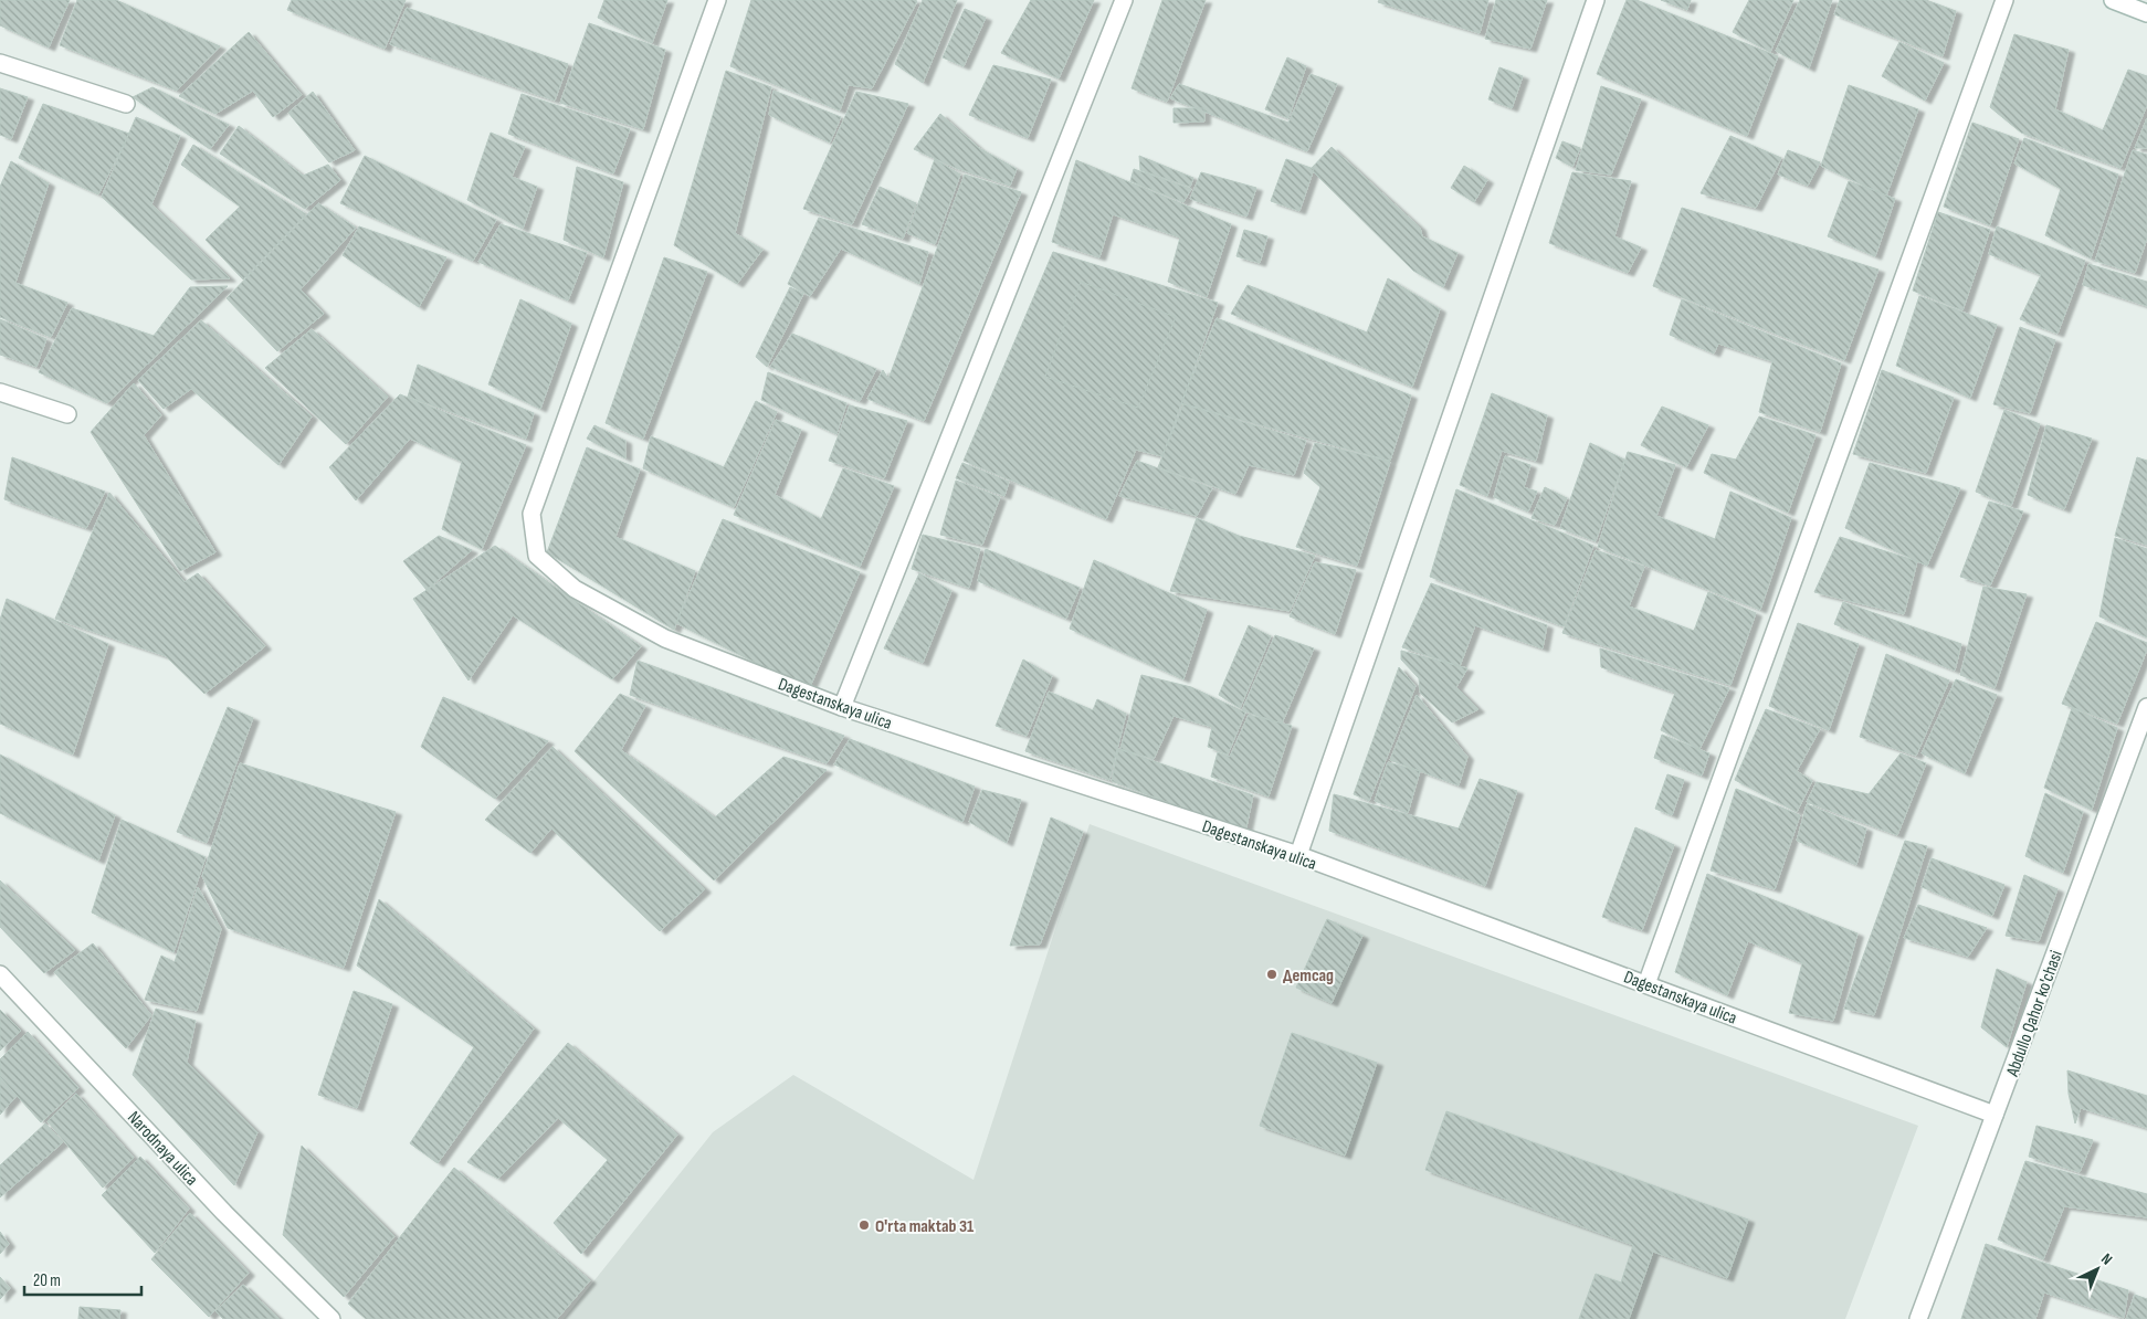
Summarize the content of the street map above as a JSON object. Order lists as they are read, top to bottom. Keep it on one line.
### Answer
{"streets":{"street":["Dagestanskaya ulica","Abdullo Qahor ko'chasi","Narodnaya ulica"]},"crossings":[["Dagestanskaya ulica","Abdullo Qahor ko'chasi"]],"places":["Детсад","O'rta maktab 31"],"scale_bar":"20 m","north":"top right"}
